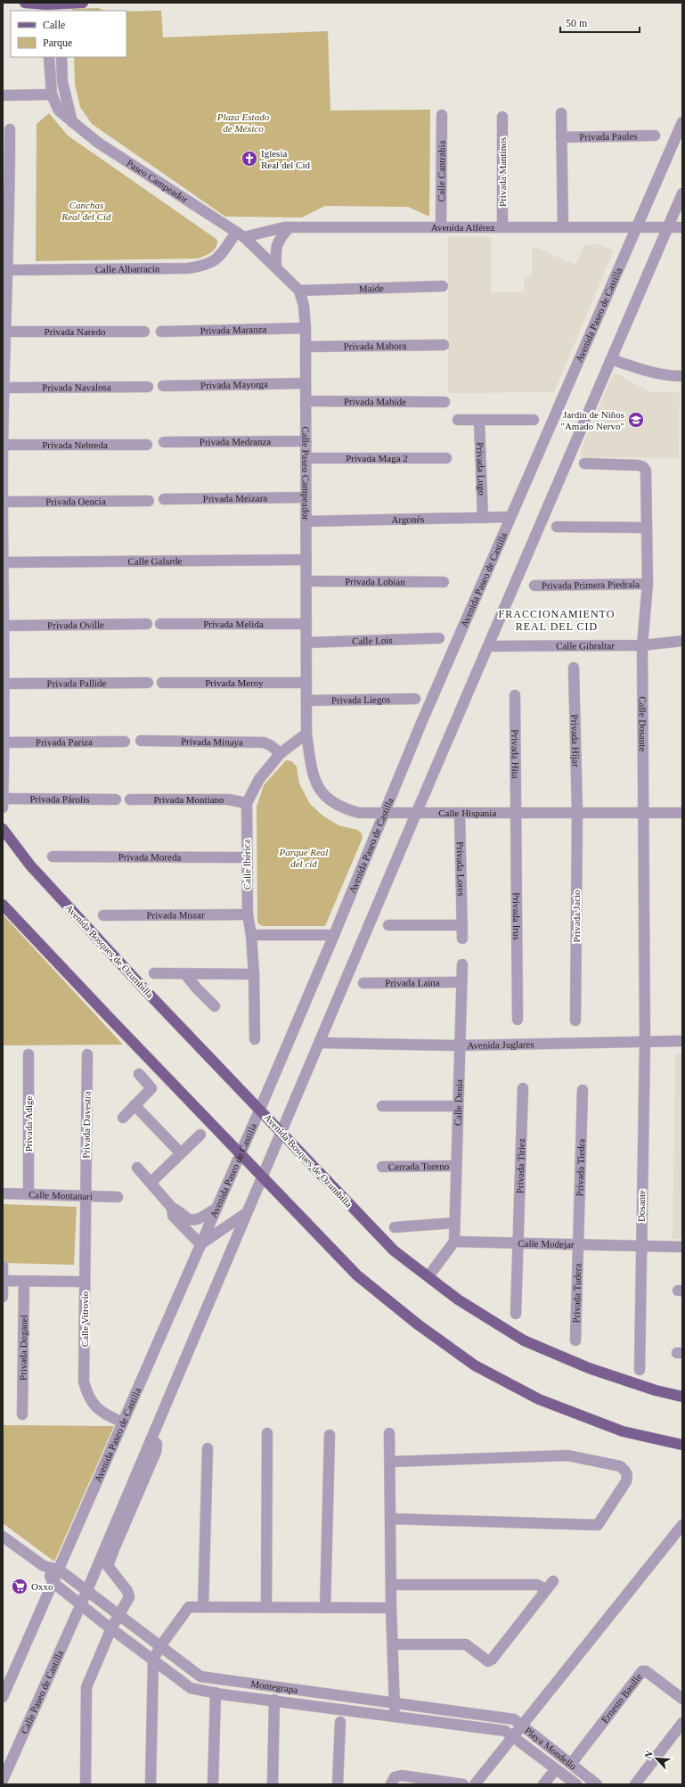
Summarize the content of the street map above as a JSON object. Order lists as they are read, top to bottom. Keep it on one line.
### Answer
{"streets":{"main road":["Avenida Bosques de Ozumbilla"],"street":["Privada Paules","Calle Cantrabia","Privada Mantinos","Paseo Campeador","Avenida Alférez","Calle Albarracín","Maide","Avenida Paseo de Castilla","Privada Maranza","Privada Naredo","Privada Mahora","Privada Mayorga","Privada Navalosa","Privada Mahide","Privada Medranza","Privada Nebreda","Privada Maga 2","Privada Lugo","Calle Paseo Campeador","Privada Meizara","Privada Oencia","Argonés","Calle Galarde","Privada Lobian","Privada Primera Piedrala","Privada Melida","Privada Oville","Calle Lois","Calle Gibraltar","Privada Meroy","Privada Pallide","Privada Liegos","Calle Dosante","Privada Híjar","Privada Pariza","Privada Minaya","Privada Hita","Privada Párolis","Privada Montiano","Calle Hispania","Privada Moreda","Calle Ibérica","Privada Lores","Privada Mozar","Privada Irus","Privada Jacio","Privada Laina","Avenida Juglares","Calle Denia","Privada Adige","Privada Davestra","Cerrada Toreno","Privada Tiriez","Privada Tiedra","Calle Montanari","Dosante","Calle Modejar","Privada Tudera","Calle Vitrovio","Privada Doganel","Montegrapa","Calle Paseo de Castilla","Ernesto Basille","Playa Mondello"]},"crossings":[["Calle Cantrabia","Avenida Alférez"],["Privada Mantinos","Avenida Alférez"],["Paseo Campeador","Avenida Alférez"],["Paseo Campeador","Calle Albarracín"],["Paseo Campeador","Calle Paseo Campeador"],["Avenida Alférez","Calle Albarracín"],["Avenida Alférez","Avenida Paseo de Castilla"],["Avenida Alférez","Calle Paseo Campeador"],["Calle Albarracín","Calle Paseo Campeador"],["Maide","Calle Paseo Campeador"],["Avenida Paseo de Castilla","Argonés"],["Avenida Paseo de Castilla","Calle Hispania"],["Avenida Paseo de Castilla","Avenida Bosques de Ozumbilla"],["Avenida Paseo de Castilla","Calle Vitrovio"],["Avenida Paseo de Castilla","Montegrapa"],["Privada Maranza","Calle Paseo Campeador"],["Privada Mahora","Calle Paseo Campeador"],["Privada Mayorga","Calle Paseo Campeador"],["Privada Mahide","Calle Paseo Campeador"],["Privada Medranza","Calle Paseo Campeador"],["Privada Maga 2","Calle Paseo Campeador"],["Privada Lugo","Argonés"],["Calle Paseo Campeador","Privada Meizara"],["Calle Paseo Campeador","Argonés"],["Calle Paseo Campeador","Calle Galarde"],["Calle Paseo Campeador","Privada Lobian"],["Calle Paseo Campeador","Privada Melida"],["Calle Paseo Campeador","Calle Lois"],["Calle Paseo Campeador","Privada Meroy"],["Calle Paseo Campeador","Privada Liegos"],["Calle Paseo Campeador","Calle Hispania"],["Calle Paseo Campeador","Calle Ibérica"],["Privada Primera Piedrala","Calle Dosante"],["Calle Gibraltar","Calle Dosante"],["Calle Dosante","Calle Hispania"],["Calle Dosante","Avenida Juglares"],["Calle Dosante","Dosante"],["Privada Híjar","Calle Hispania"],["Privada Híjar","Privada Jacio"],["Privada Minaya","Calle Ibérica"],["Privada Hita","Calle Hispania"],["Privada Hita","Privada Irus"],["Privada Montiano","Calle Ibérica"],["Calle Hispania","Calle Ibérica"],["Calle Hispania","Privada Lores"],["Calle Hispania","Privada Irus"],["Calle Hispania","Privada Jacio"],["Privada Moreda","Calle Ibérica"],["Calle Ibérica","Privada Mozar"],["Privada Laina","Calle Denia"],["Avenida Juglares","Calle Denia"],["Avenida Juglares","Dosante"],["Calle Denia","Cerrada Toreno"],["Calle Denia","Calle Modejar"],["Privada Adige","Calle Montanari"],["Privada Davestra","Calle Montanari"],["Privada Davestra","Calle Vitrovio"],["Privada Tiriez","Calle Modejar"],["Privada Tiedra","Calle Modejar"],["Privada Tiedra","Privada Tudera"],["Calle Montanari","Calle Vitrovio"],["Dosante","Calle Modejar"],["Calle Modejar","Privada Tudera"],["Montegrapa","Calle Paseo de Castilla"],["Montegrapa","Playa Mondello"],["Ernesto Basille","Playa Mondello"]],"districts":["FRACCIONAMIENTO REAL DEL CID"],"parks":["Plaza Estado de México","Canchas Real del Cid","Parque Real del cid"],"places":{"church":["Iglesia Real del Cid"],"school or university":["Jardín de Niños \"Amado Nervo\""],"supermarket":["Oxxo"]},"legend":["Calle","Parque"],"scale_bar":"50 m","north":"top left"}
